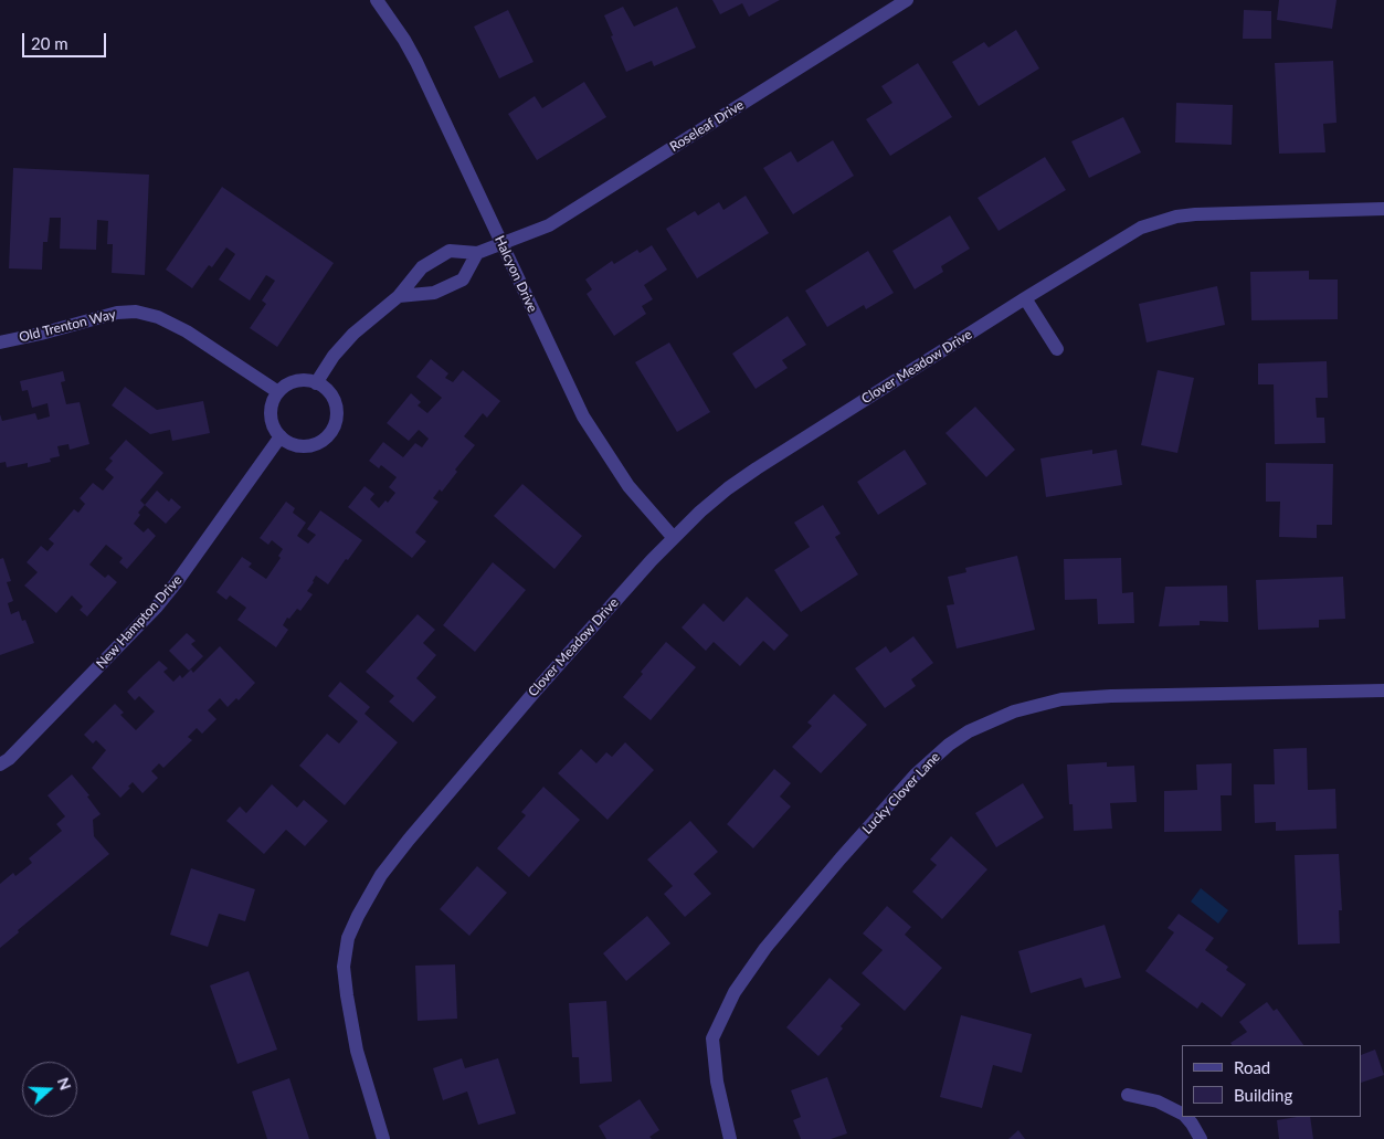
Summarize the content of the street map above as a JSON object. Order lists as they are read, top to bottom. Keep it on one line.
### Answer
{"streets":{"street":["Roseleaf Drive","Halcyon Drive","Old Trenton Way","Clover Meadow Drive","New Hampton Drive","Lucky Clover Lane"]},"crossings":[["Roseleaf Drive","Halcyon Drive"],["Halcyon Drive","Clover Meadow Drive"],["Old Trenton Way","New Hampton Drive"]],"legend":["Road","Building"],"scale_bar":"20 m","north":"right"}
